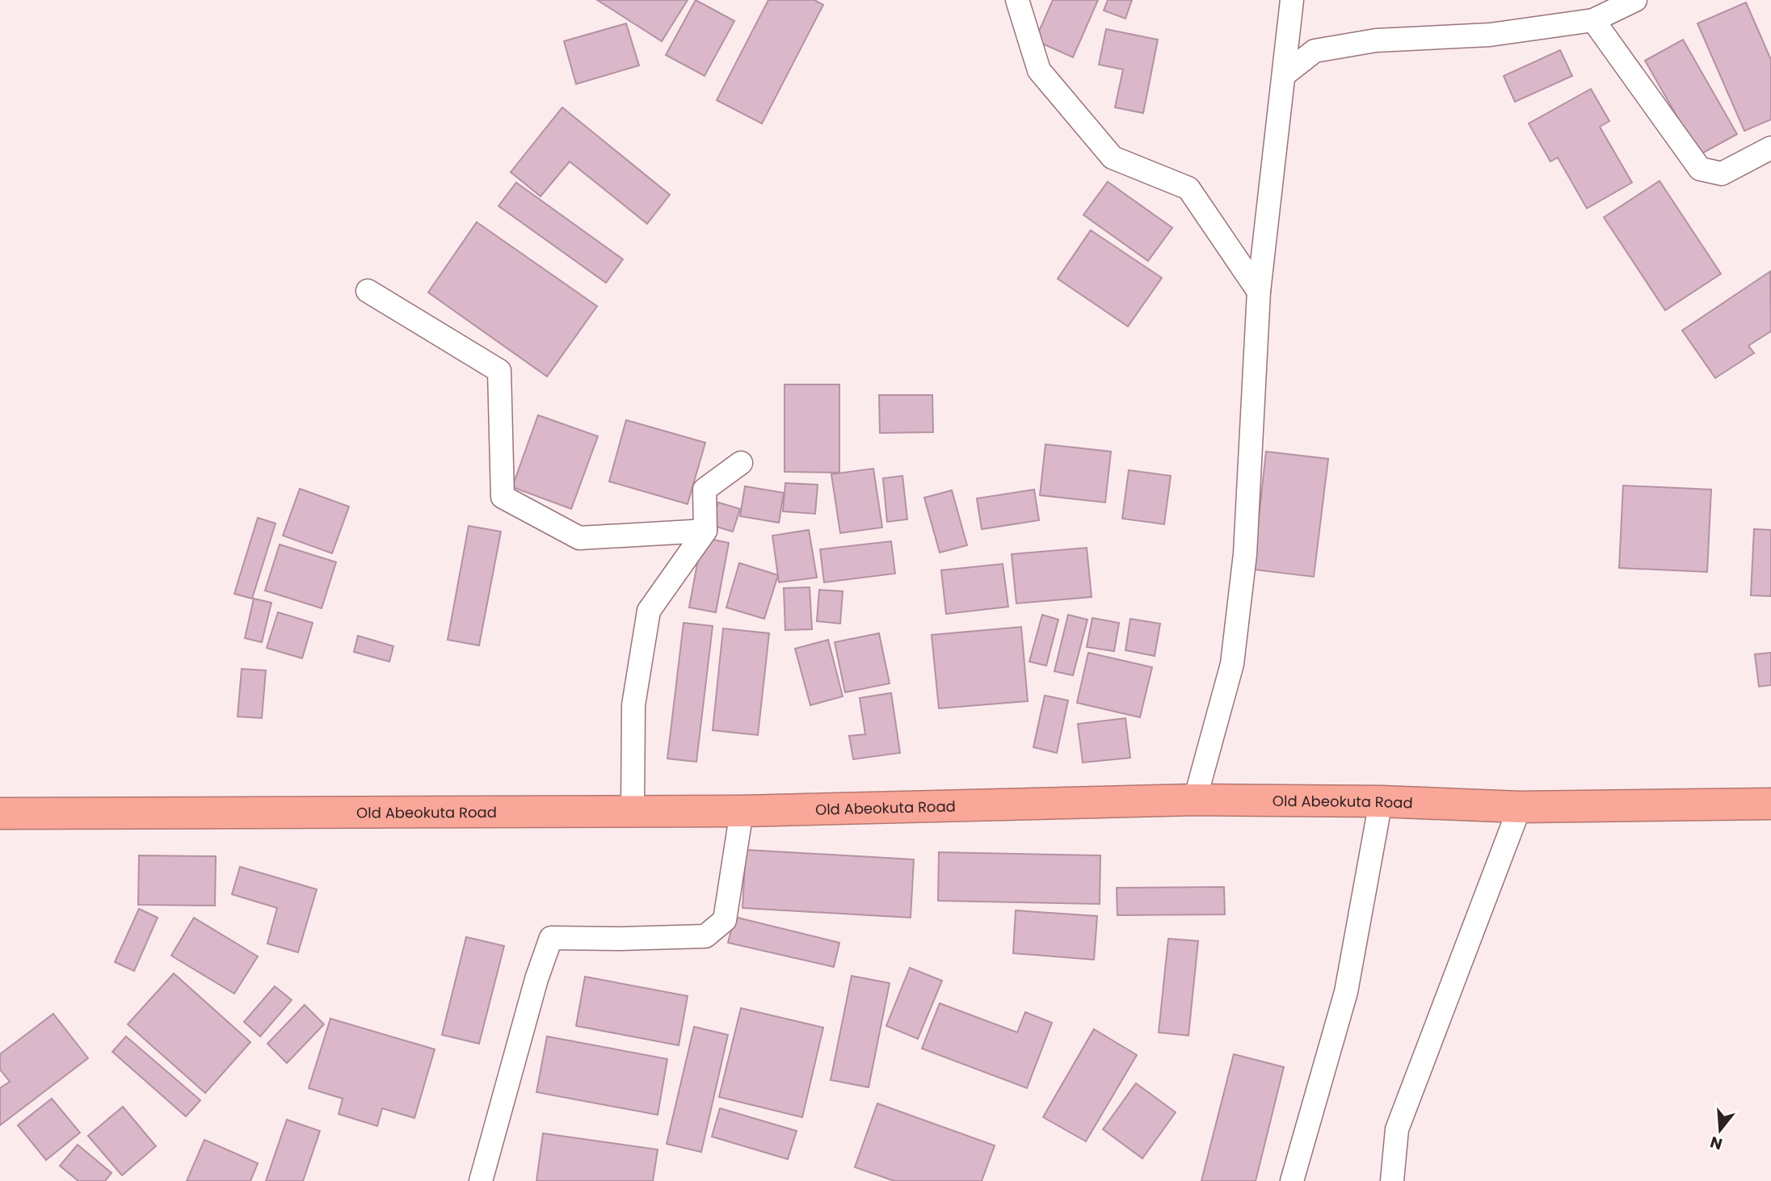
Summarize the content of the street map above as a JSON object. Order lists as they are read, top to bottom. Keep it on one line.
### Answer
{"streets":{"highway":["Old Abeokuta Road"]},"north":"bottom"}
